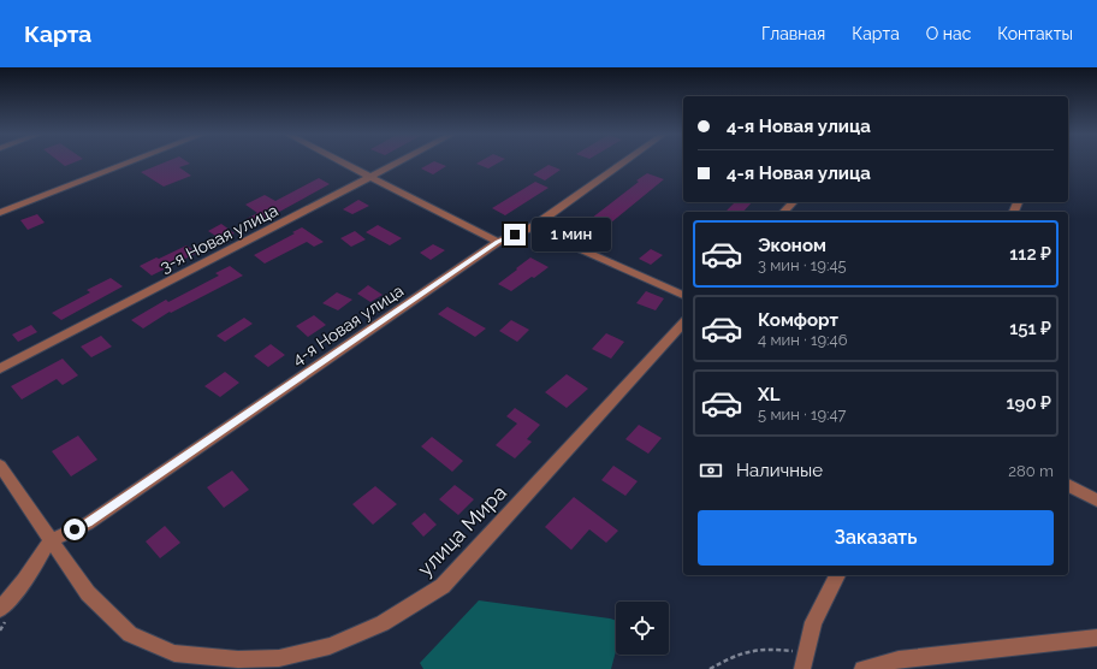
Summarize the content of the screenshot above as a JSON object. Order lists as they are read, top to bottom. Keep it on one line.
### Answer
{"streets":{"street":["3-я Новая улица","4-я Новая улица","улица Мира"]},"crossings":[["4-я Новая улица","улица Мира"]],"page":{"header":"Карта","nav":["Главная","Карта","О нас","Контакты"],"banner":["4-я Новая улица","4-я Новая улица"],"bubble":"1 мин","list":[{"name":"Эконом","note":"3 мин · 19:45","value":"112 ₽"},{"name":"Комфорт","note":"4 мин · 19:46","value":"151 ₽"},{"name":"XL","note":"5 мин · 19:47","value":"190 ₽"}],"pay":["Наличные","280 m"],"buttons":"Заказать"}}
